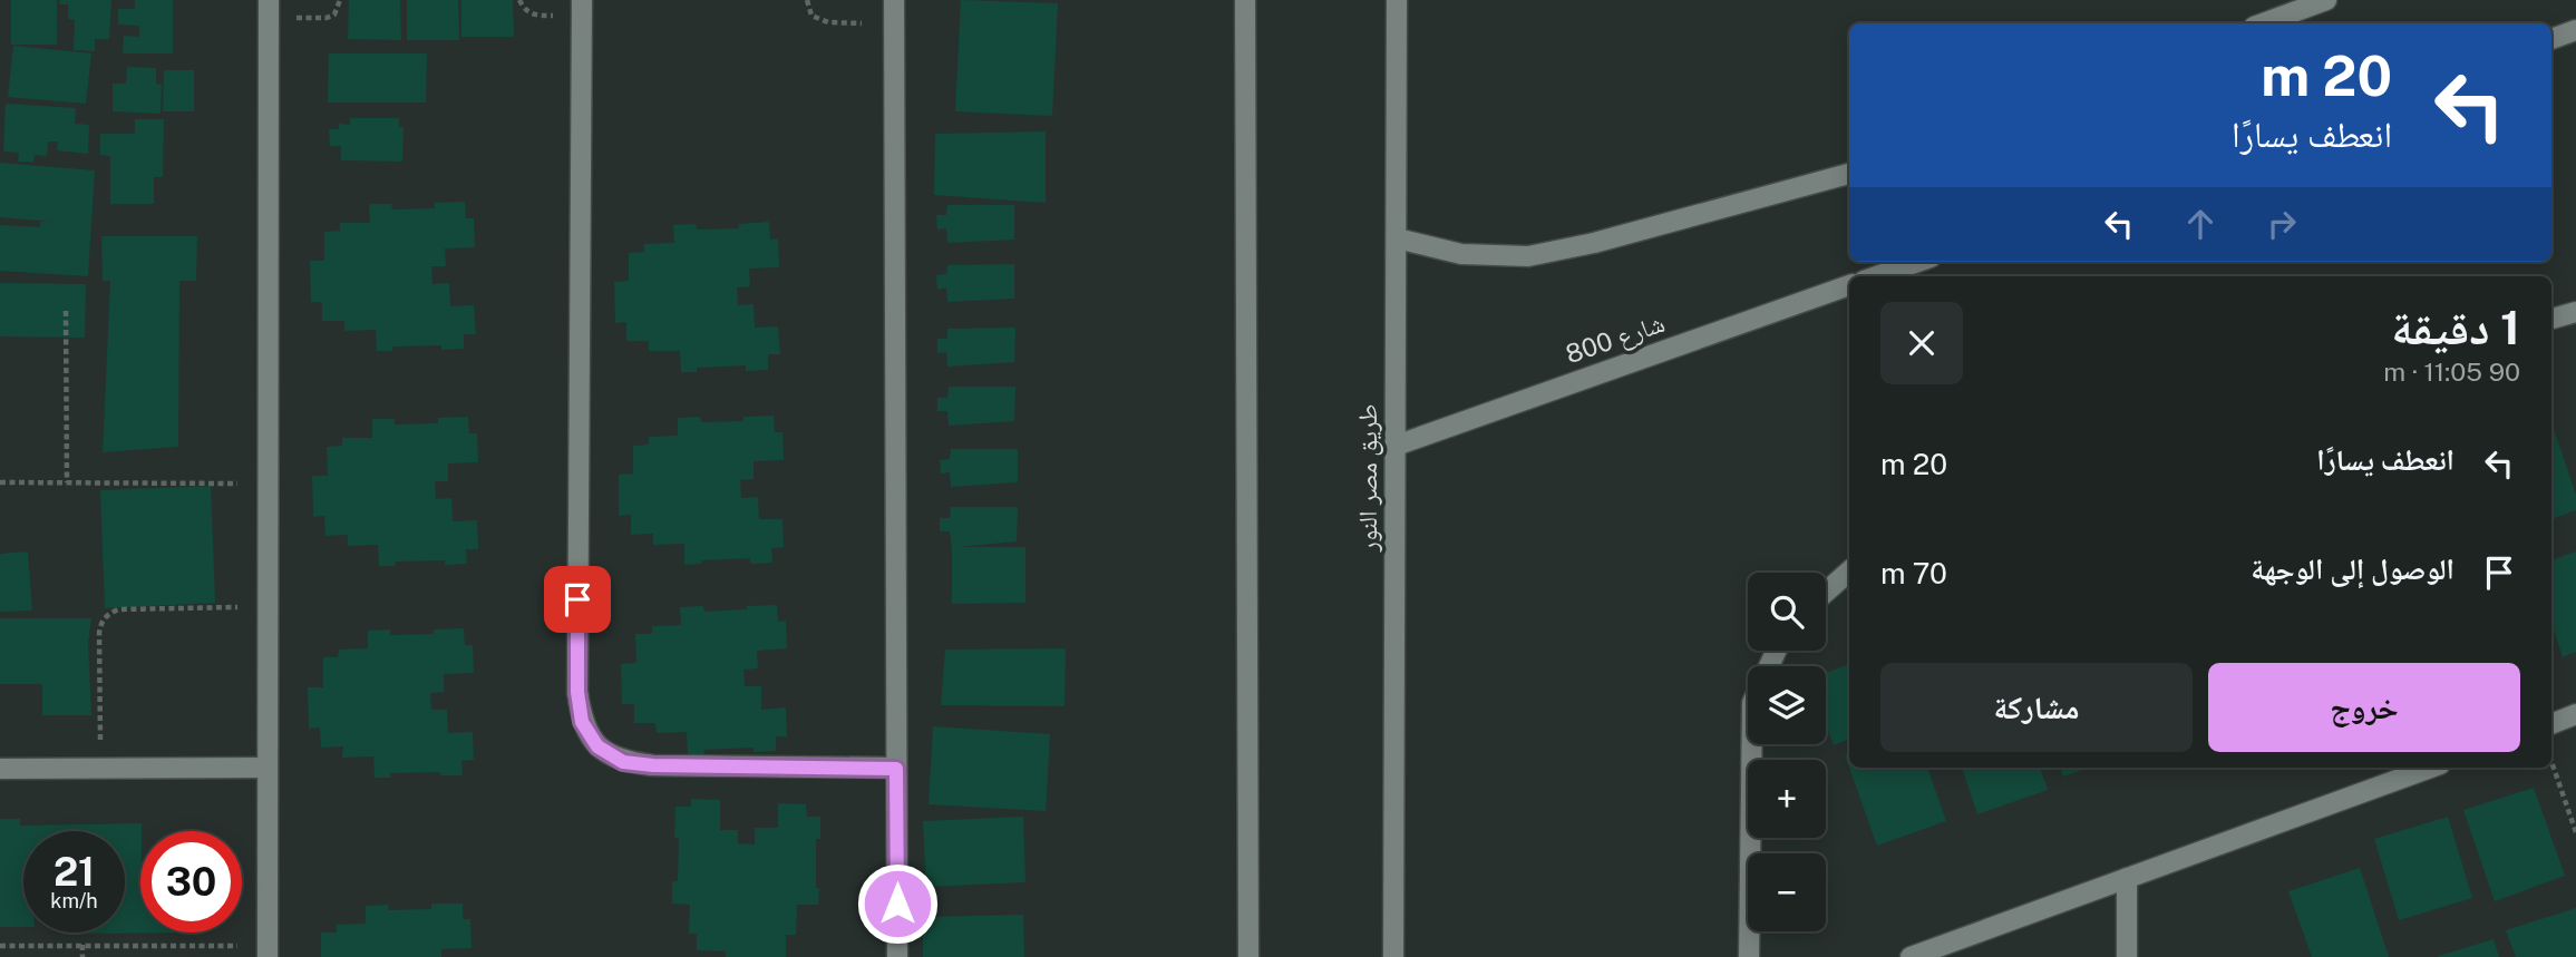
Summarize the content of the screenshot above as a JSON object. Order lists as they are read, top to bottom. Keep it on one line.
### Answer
{"streets":{"street":["شارع 800","طريق مصر النور"]},"crossings":[["شارع 800","طريق مصر النور"]],"page":{"turn":["20 m","انعطف يسارًا"],"heading":["1 دقيقة","90 m · 11:05"],"list":[{"name":"انعطف يسارًا","value":"20 m"},{"name":"الوصول إلى الوجهة","value":"70 m"}],"map_buttons":["+","−"],"buttons":["خروج","مشاركة"],"speed":"21 km/h","limit":"30"}}
